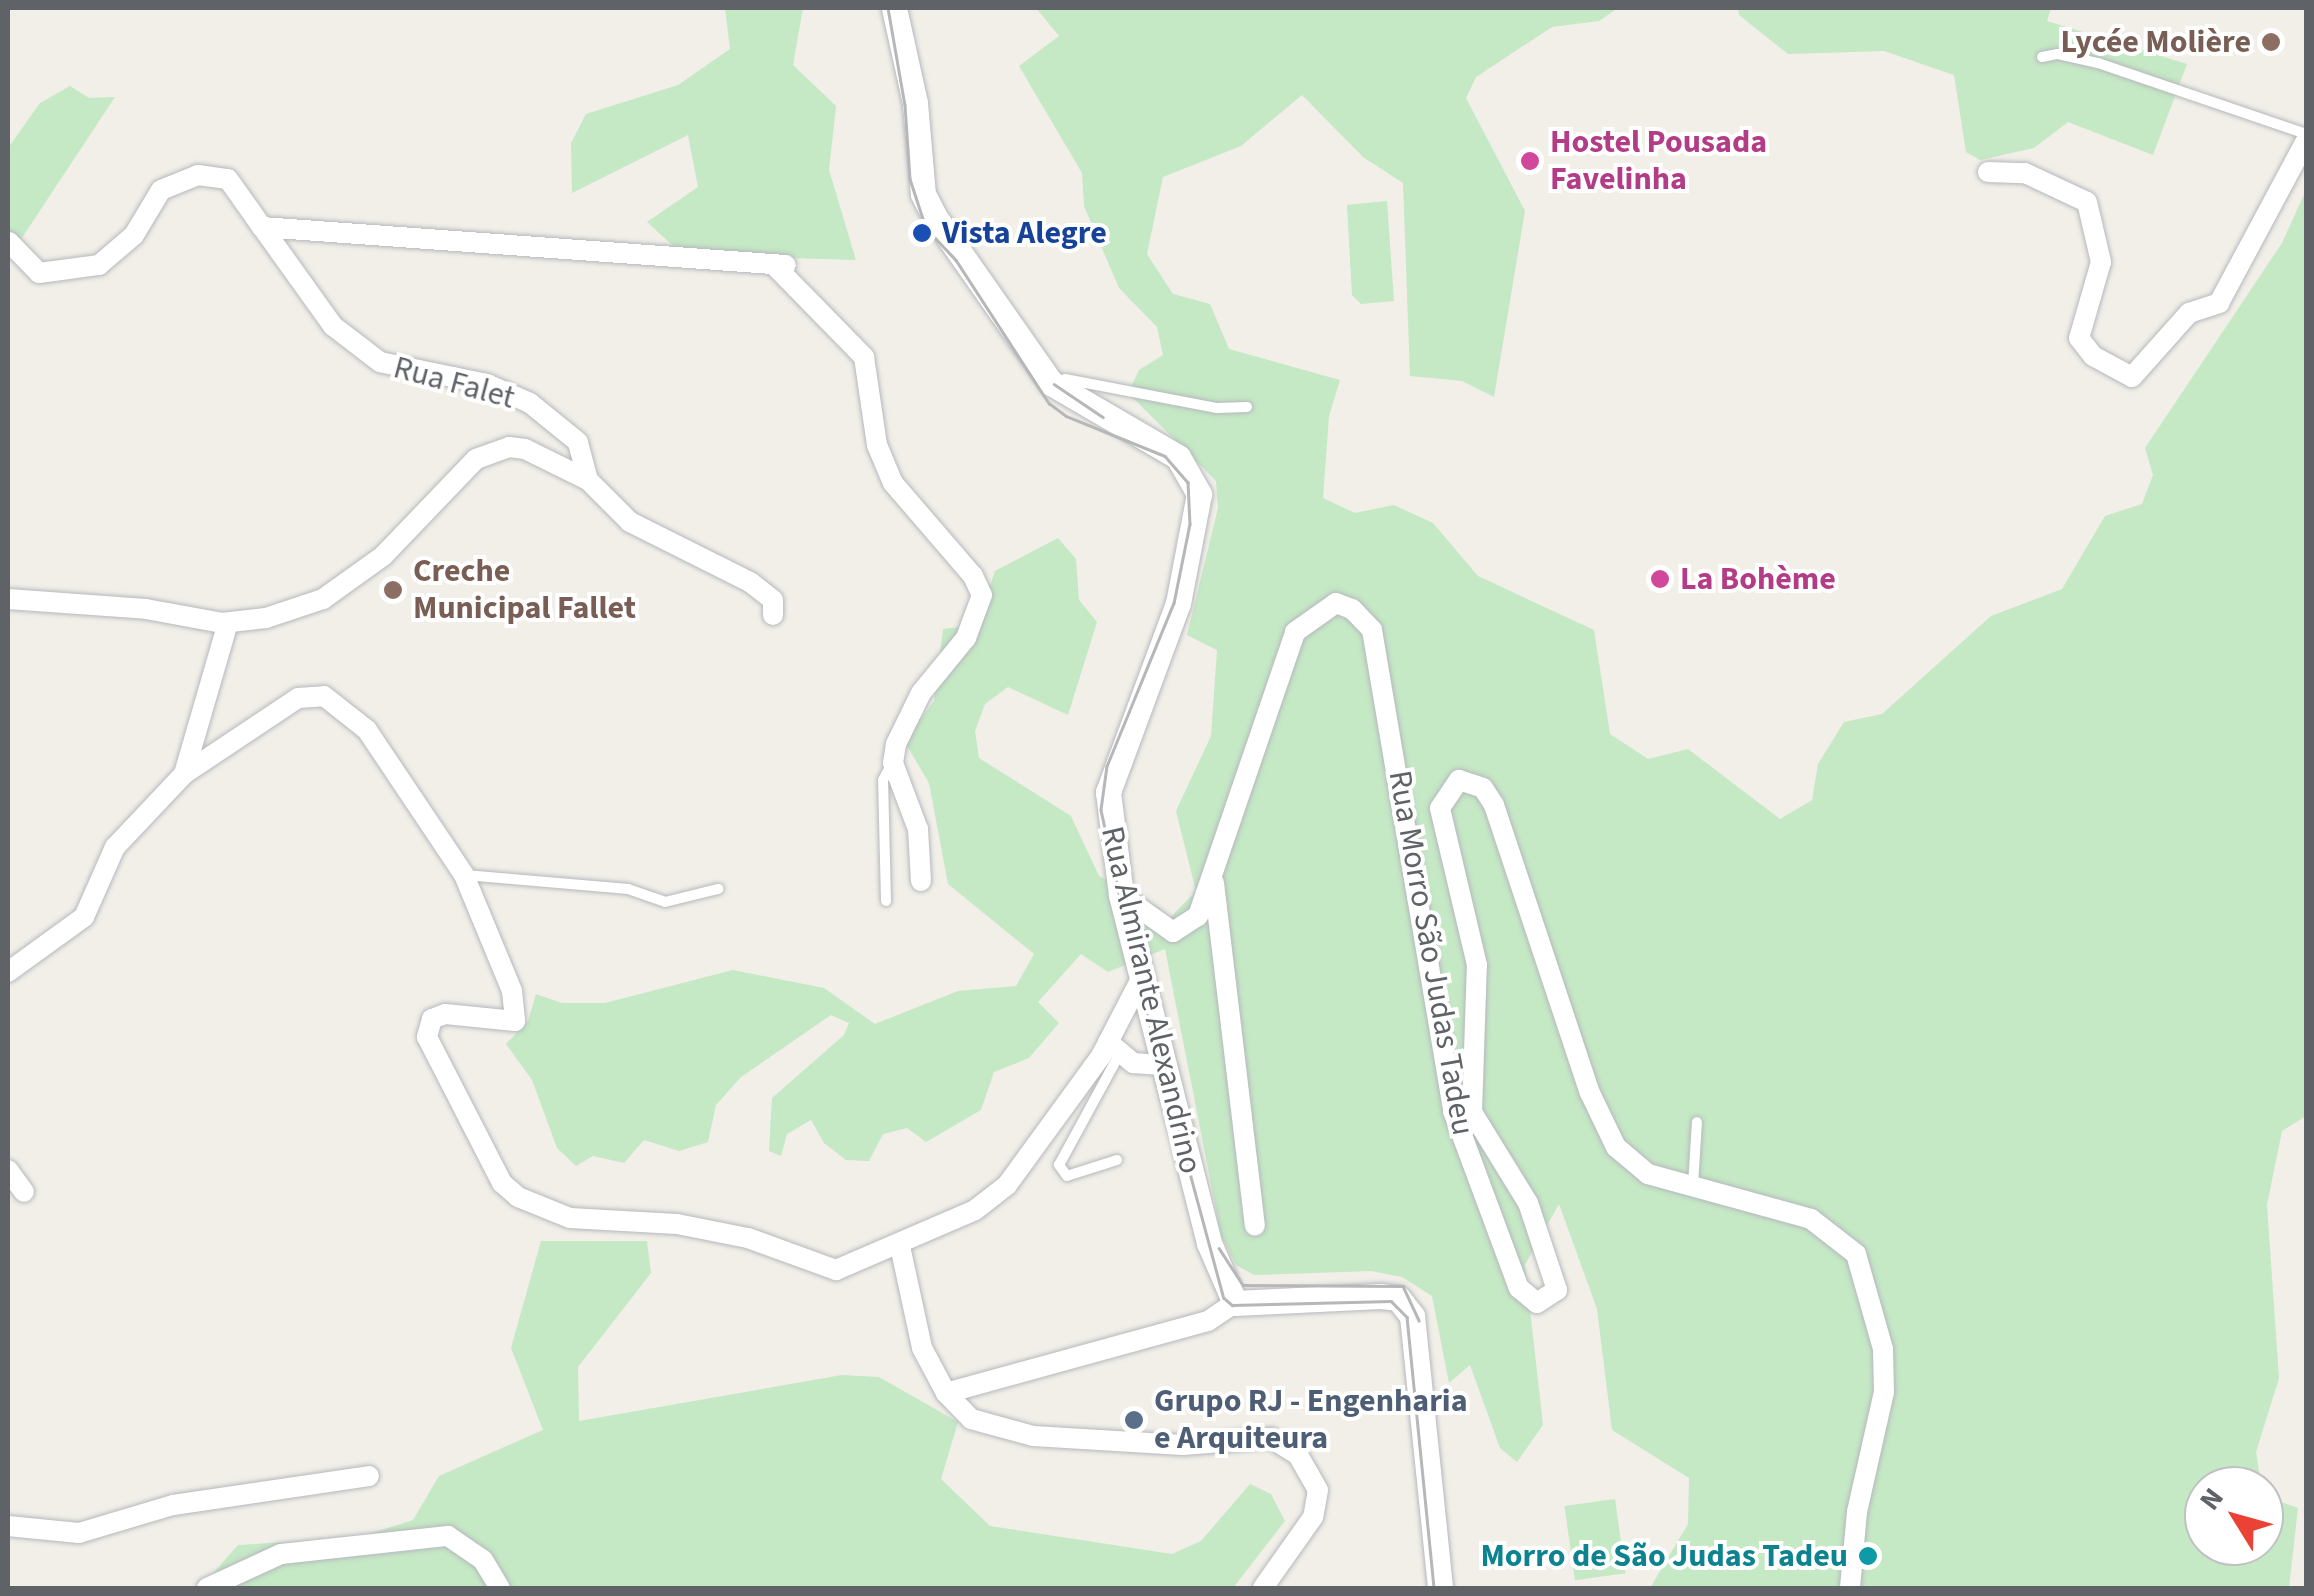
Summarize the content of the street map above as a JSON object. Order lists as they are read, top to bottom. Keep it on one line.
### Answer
{"streets":{"street":["Rua Falet","Rua Morro São Judas Tadeu","Rua Almirante Alexandrino"]},"crossings":[["Rua Morro São Judas Tadeu","Rua Almirante Alexandrino"]],"places":["Lycée Molière","Hostel Pousada Favelinha","Vista Alegre","La Bohème","Creche Municipal Fallet","Grupo RJ - Engenharia e Arquiteura","Morro de São Judas Tadeu"],"north":"top left"}
